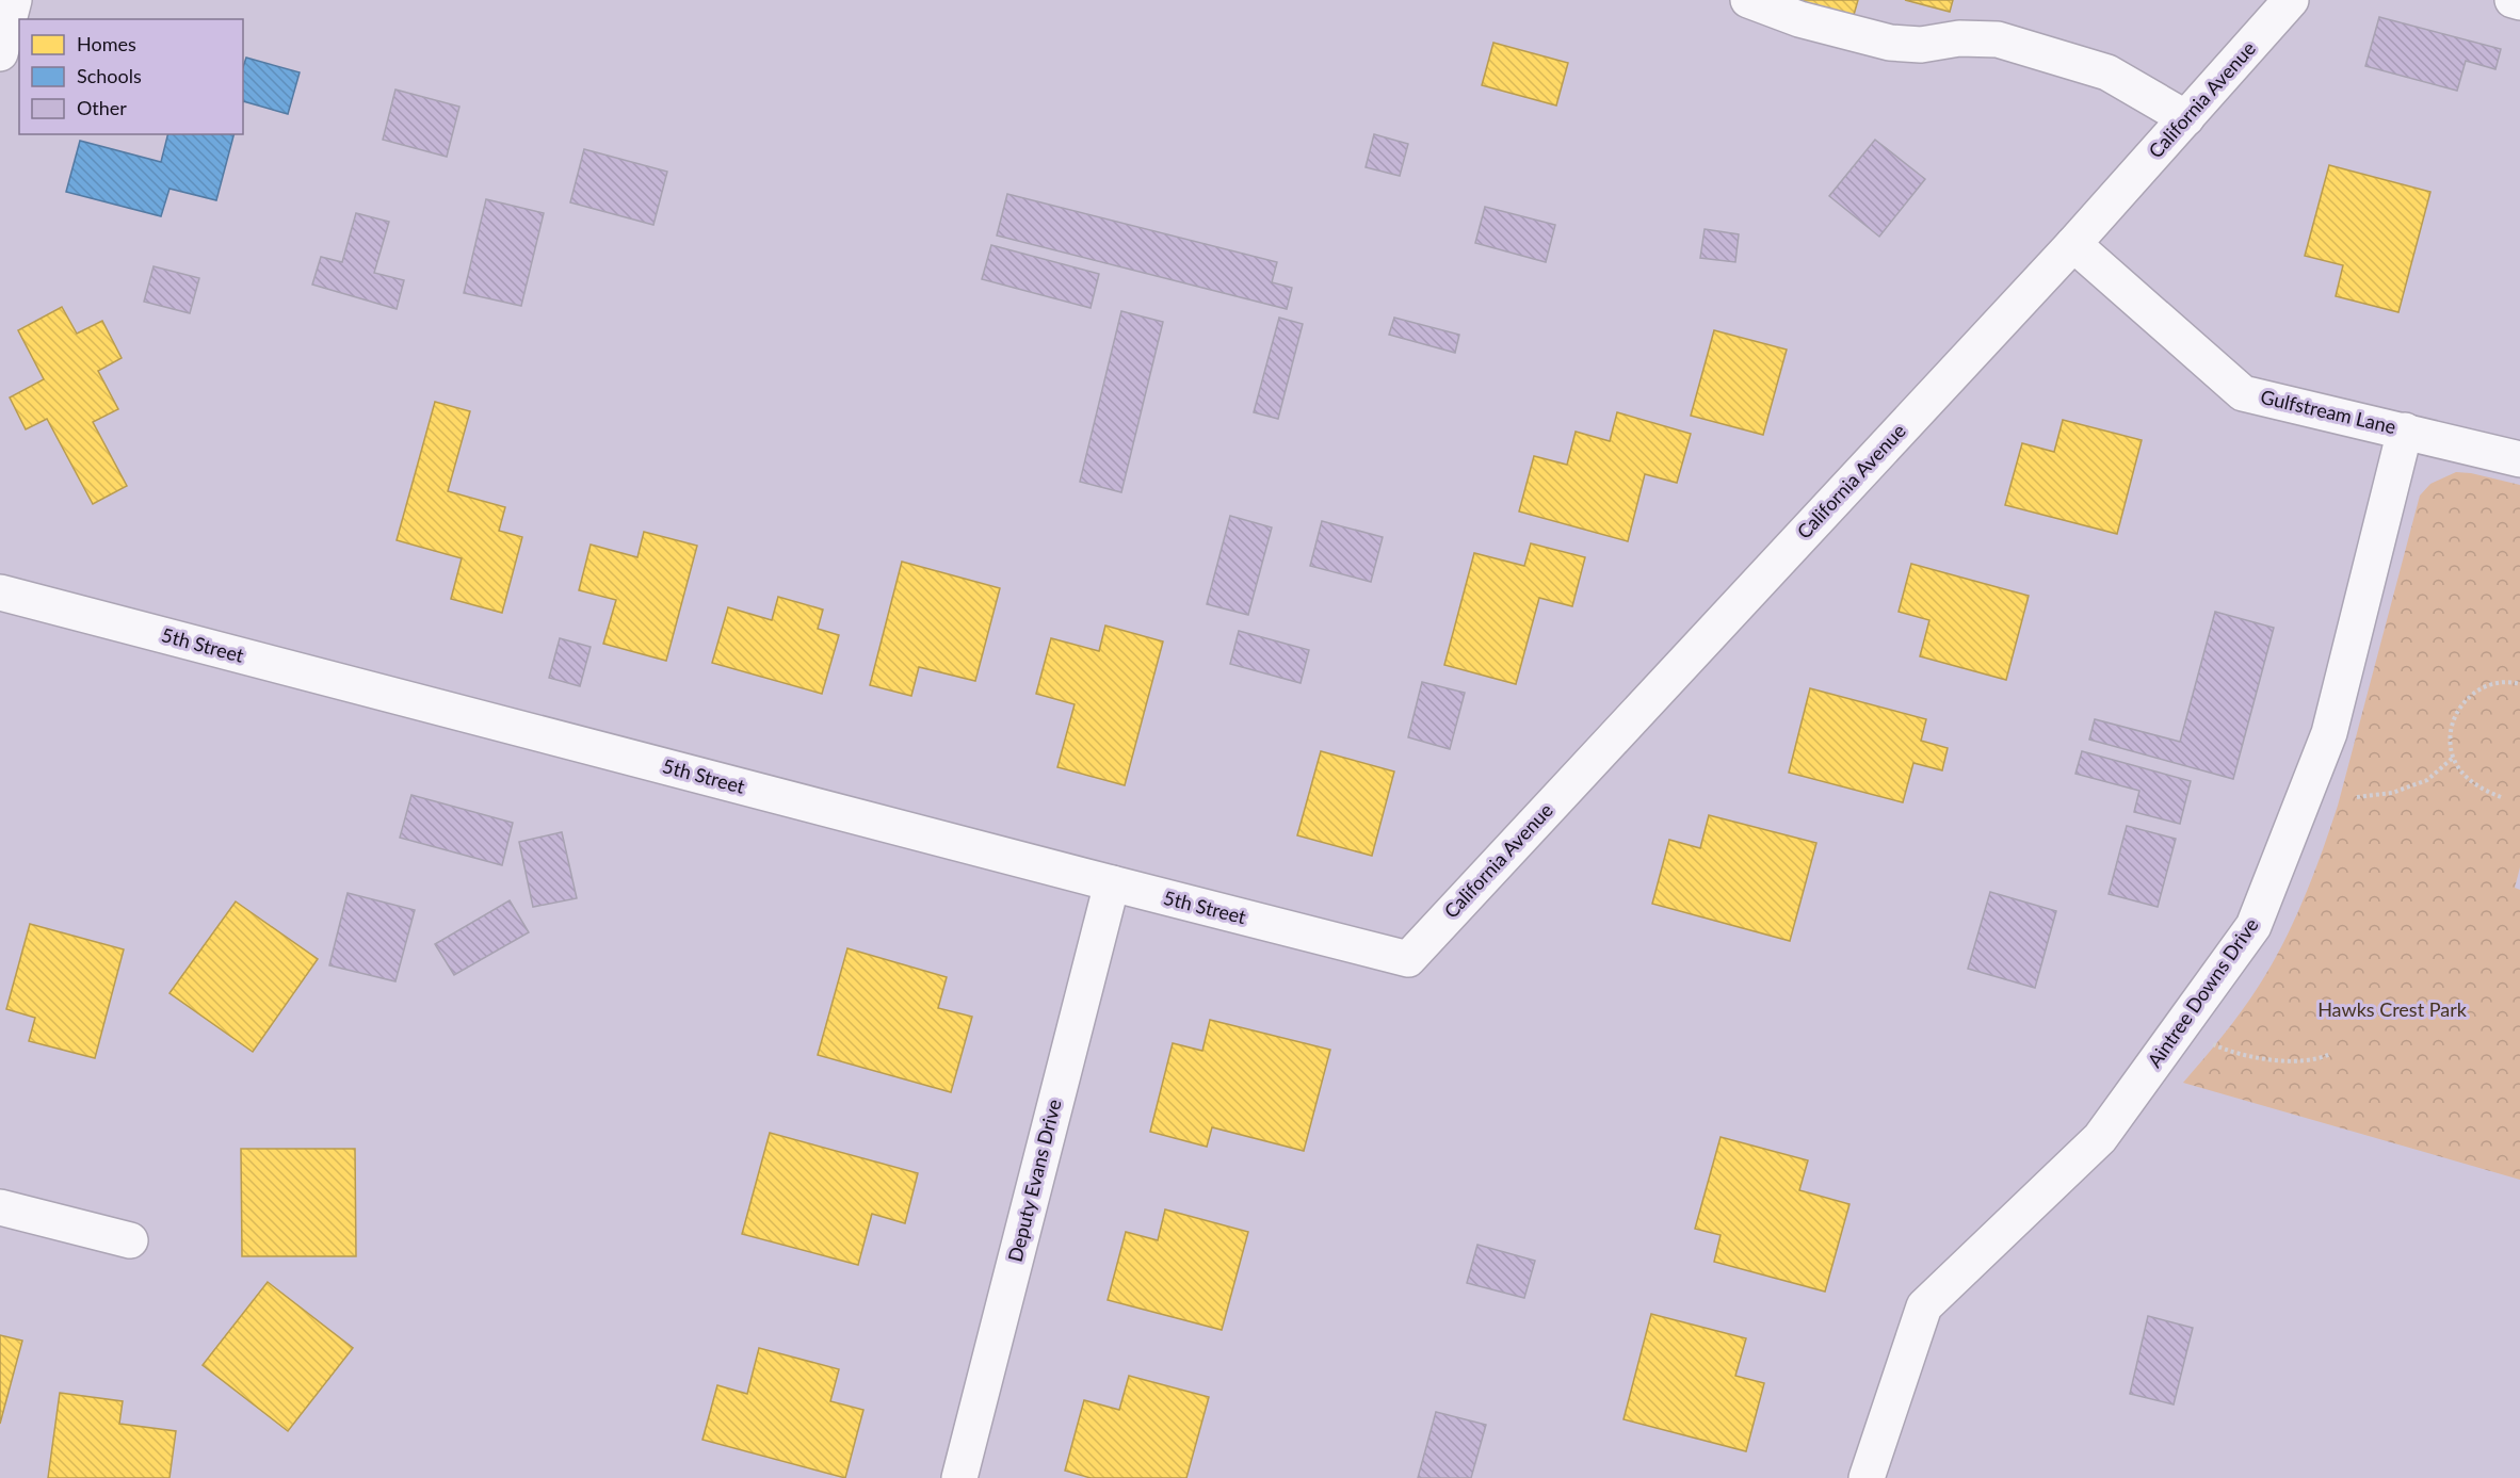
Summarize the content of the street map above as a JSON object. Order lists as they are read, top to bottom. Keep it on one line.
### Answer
{"streets":{"street":["California Avenue","Gulfstream Lane","5th Street","Aintree Downs Drive","Deputy Evans Drive"]},"crossings":[["California Avenue","Gulfstream Lane"],["California Avenue","5th Street"],["Gulfstream Lane","Aintree Downs Drive"],["5th Street","Deputy Evans Drive"]],"parks":["Hawks Crest Park"],"legend":["Homes","Schools","Other"]}
